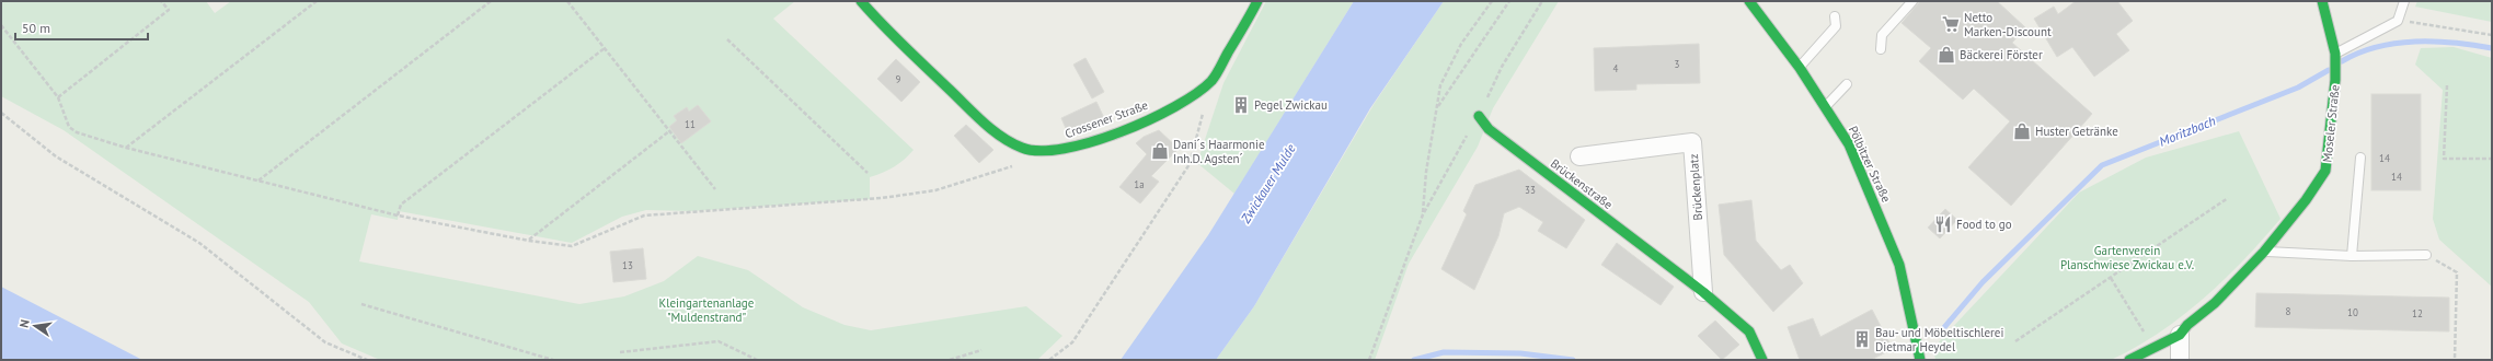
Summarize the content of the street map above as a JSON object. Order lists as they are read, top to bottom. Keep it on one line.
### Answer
{"streets":{"street":["Crossener Straße","Moseler Straße","Pölbitzer Straße","Brückenstraße","Brückenplatz"]},"crossings":[["Brückenstraße","Brückenplatz"]],"water":["Moritzbach","Zwickauer Mulde"],"parks":["Gartenverein Planschwiese Zwickau e.V.","Kleingartenanlage \"Muldenstrand\""],"places":{"supermarket":["Netto Marken-Discount"],"shop":["Bäckerei Förster","Huster Getränke","Dani´s Haarmonie Inh.D. Agsten´"],"building":["Pegel Zwickau","Bau- und Möbeltischlerei Dietmar Heydel"],"restaurant":["Food to go"]},"house_numbers":["3","4","9","11","14","14","1a","33","13","8","10","12"],"scale_bar":"50 m","north":"left"}
